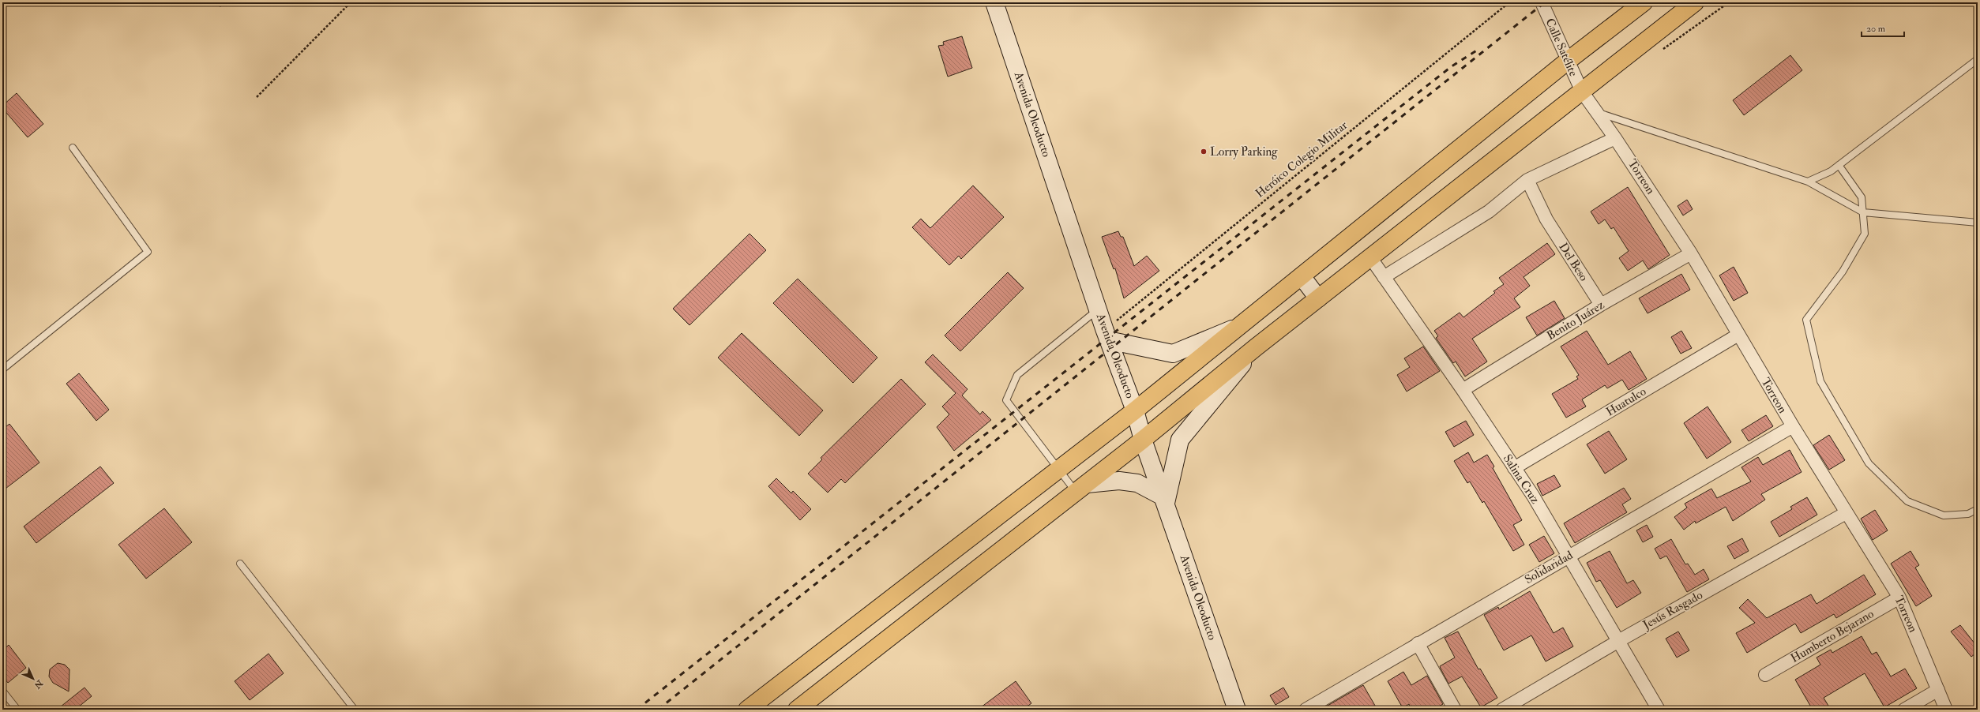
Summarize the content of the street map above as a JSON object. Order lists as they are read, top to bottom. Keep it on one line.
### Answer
{"streets":{"main road":["Avenida Oleoducto"],"street":["Calle Satélite","Torreon","Del Beso","Benito Juárez","Huatulco","Salina Cruz","Solidaridad","Jesús Rasgado","Humberto Bejarano"],"path":["Heróico Colegio Militar"]},"crossings":[["Calle Satélite","Torreon"],["Avenida Oleoducto","Heróico Colegio Militar"],["Torreon","Benito Juárez"],["Torreon","Huatulco"],["Torreon","Solidaridad"],["Torreon","Jesús Rasgado"],["Torreon","Humberto Bejarano"],["Del Beso","Benito Juárez"],["Benito Juárez","Salina Cruz"],["Huatulco","Salina Cruz"],["Salina Cruz","Solidaridad"],["Salina Cruz","Jesús Rasgado"]],"places":["Lorry Parking"],"scale_bar":"20 m","north":"bottom right"}
